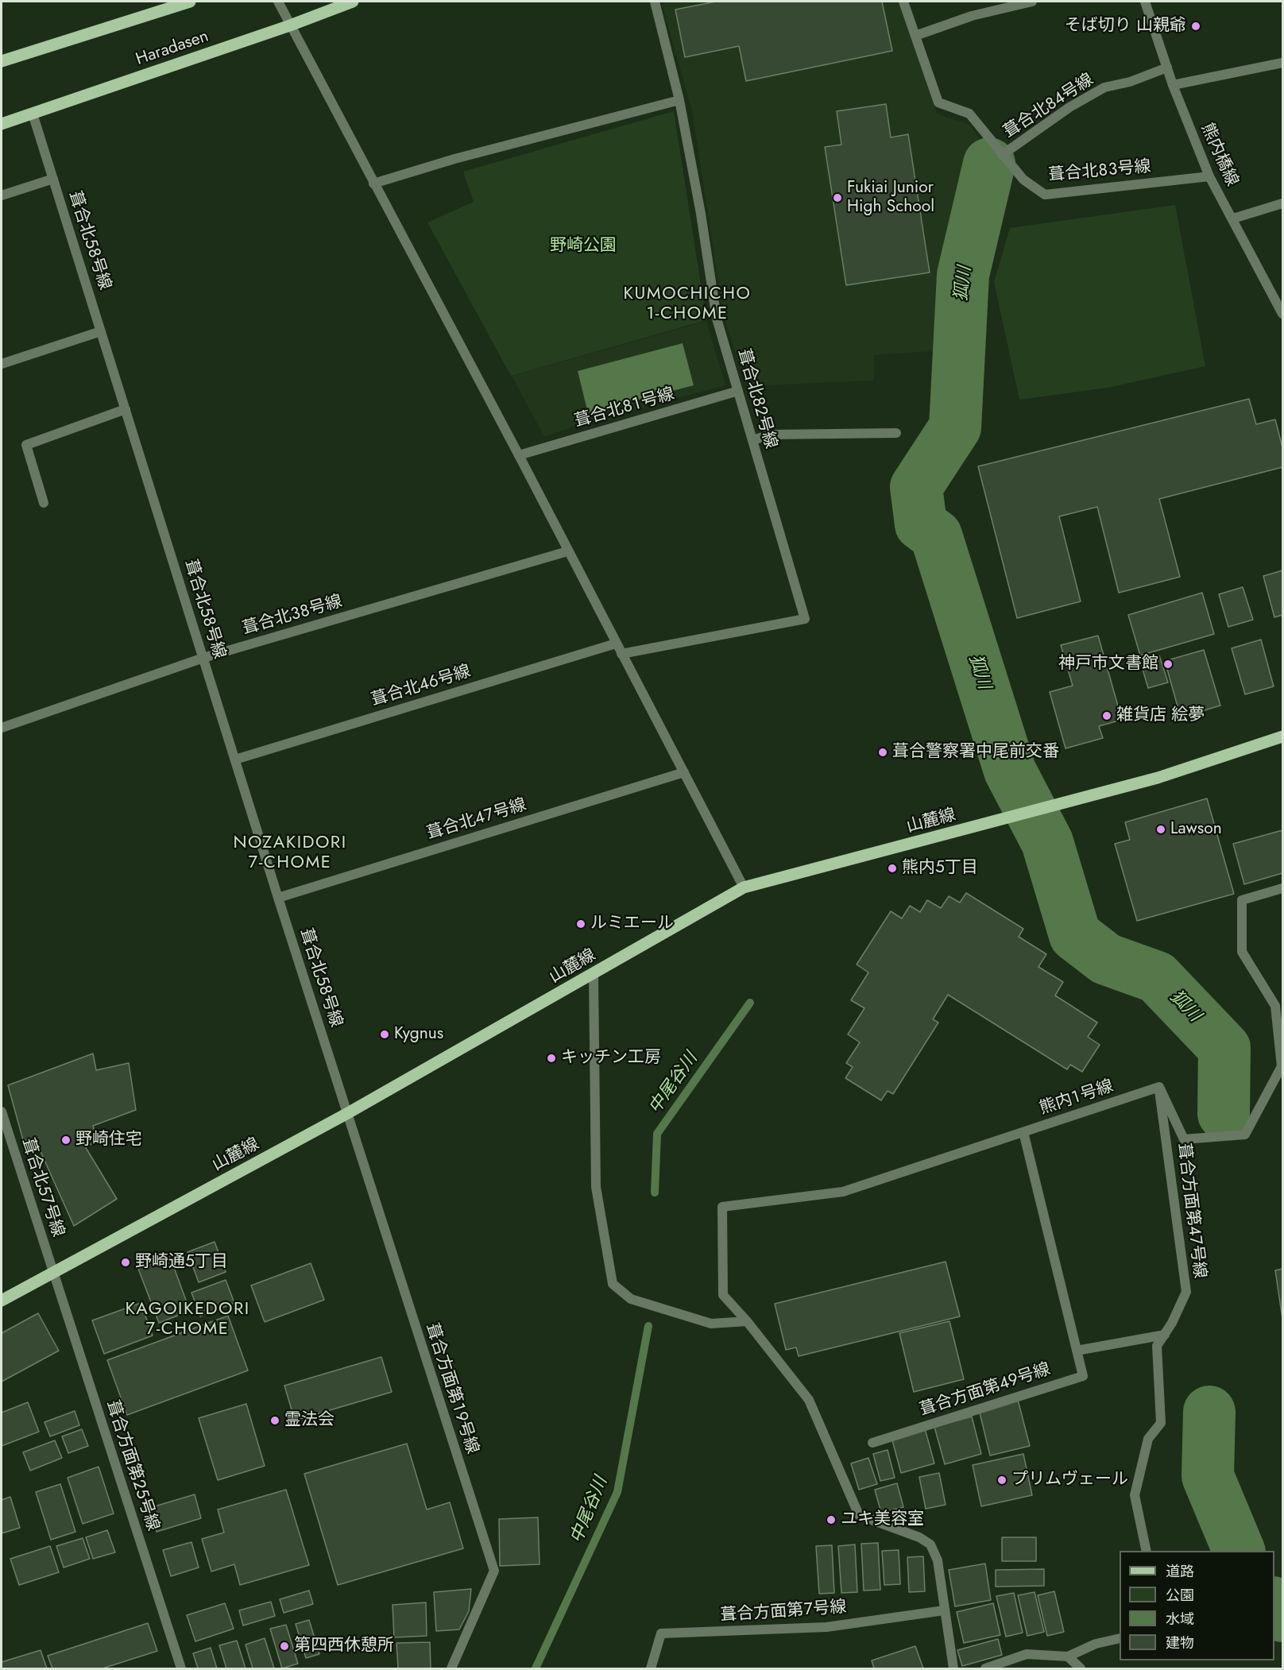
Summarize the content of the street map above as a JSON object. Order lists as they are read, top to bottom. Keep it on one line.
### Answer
{"streets":{"main road":["Haradasen","山麓線"],"street":["葺合北８４号線","熊内橋線","葺合北８３号線","葺合北５８号線","葺合北８２号線","葺合北８１号線","葺合北３８号線","葺合北４６号線","葺合北４７号線","熊内１号線","葺合北５７号線","葺合方面第４７号線","葺合方面第１９号線","葺合方面第４９号線","葺合方面第２５号線","葺合方面第７号線"]},"crossings":[["Haradasen","葺合北５８号線"],["葺合北８４号線","熊内橋線"],["葺合北８４号線","葺合北８３号線"],["熊内橋線","葺合北８３号線"],["葺合北５８号線","葺合北３８号線"],["葺合北５８号線","葺合北４６号線"],["葺合北５８号線","葺合北４７号線"],["葺合北５８号線","山麓線"],["葺合北５８号線","葺合方面第１９号線"],["葺合北８２号線","葺合北８１号線"],["山麓線","葺合北５７号線"],["山麓線","葺合方面第１９号線"],["山麓線","葺合方面第２５号線"],["熊内１号線","葺合方面第４７号線"],["熊内１号線","葺合方面第４９号線"],["葺合北５７号線","葺合方面第２５号線"]],"districts":["KUMOCHICHO 1-CHOME","NOZAKIDORI 7-CHOME","KAGOIKEDORI 7-CHOME"],"water":["狐川","中尾谷川"],"parks":["野崎公園"],"places":["そば切り 山親爺","Fukiai Junior High School","神戸市文書館","雑貨店 絵夢","葺合警察署中尾前交番","Lawson","熊内5丁目","ルミエール","Kygnus","キッチン工房","野崎住宅","野崎通5丁目","霊法会","プリムヴェール","ユキ美容室","第四西休憩所"],"legend":["道路","公園","水域","建物"]}
